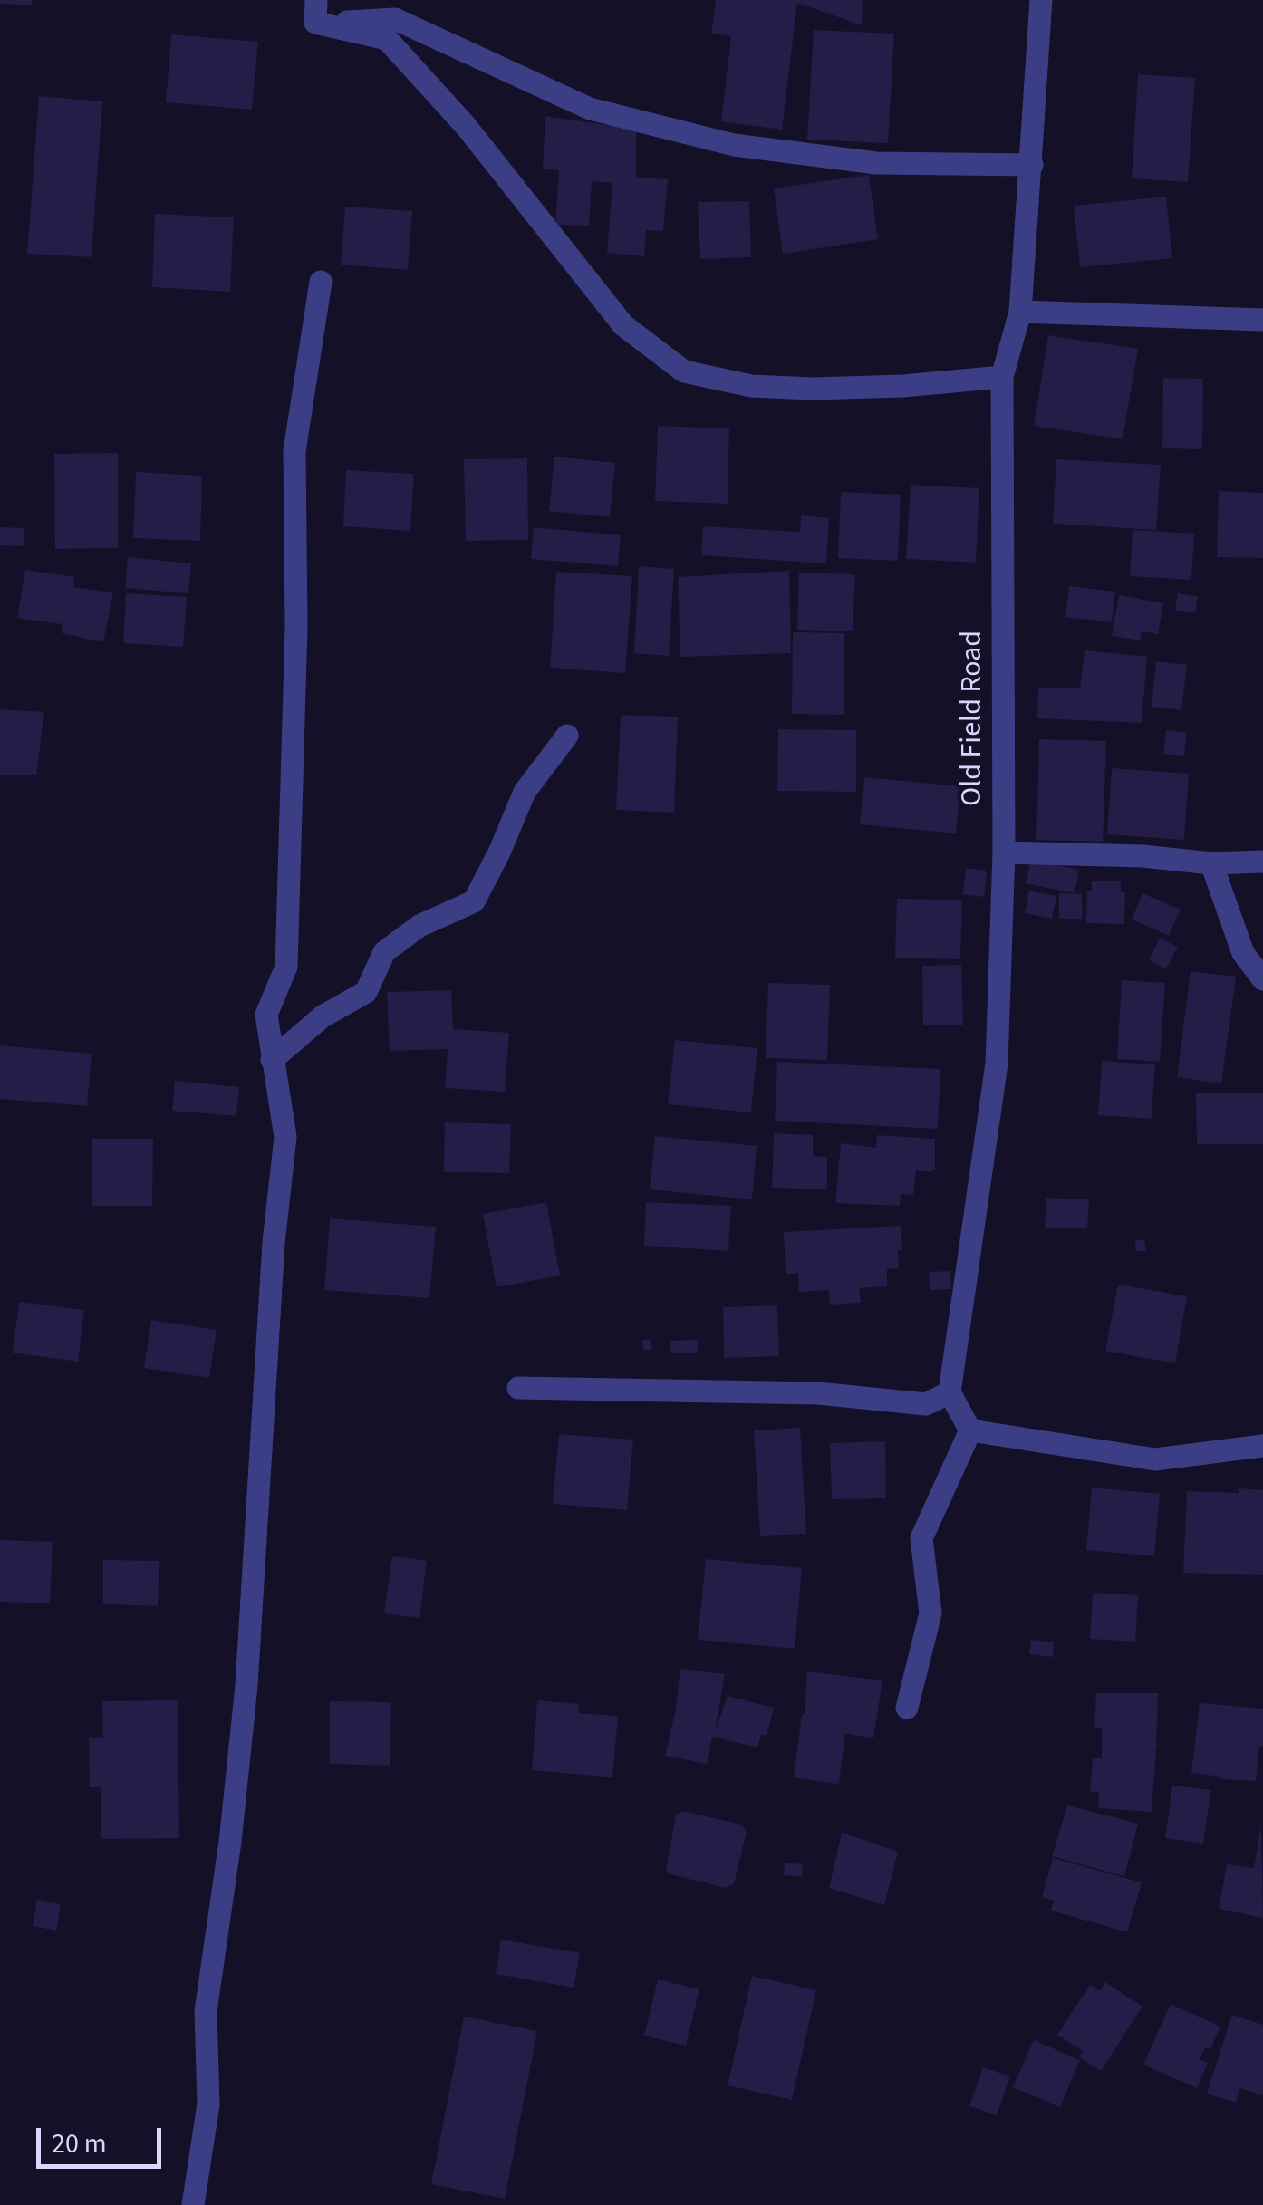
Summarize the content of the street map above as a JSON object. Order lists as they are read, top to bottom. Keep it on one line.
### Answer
{"streets":{"street":["Old Field Road"]},"scale_bar":"20 m"}
